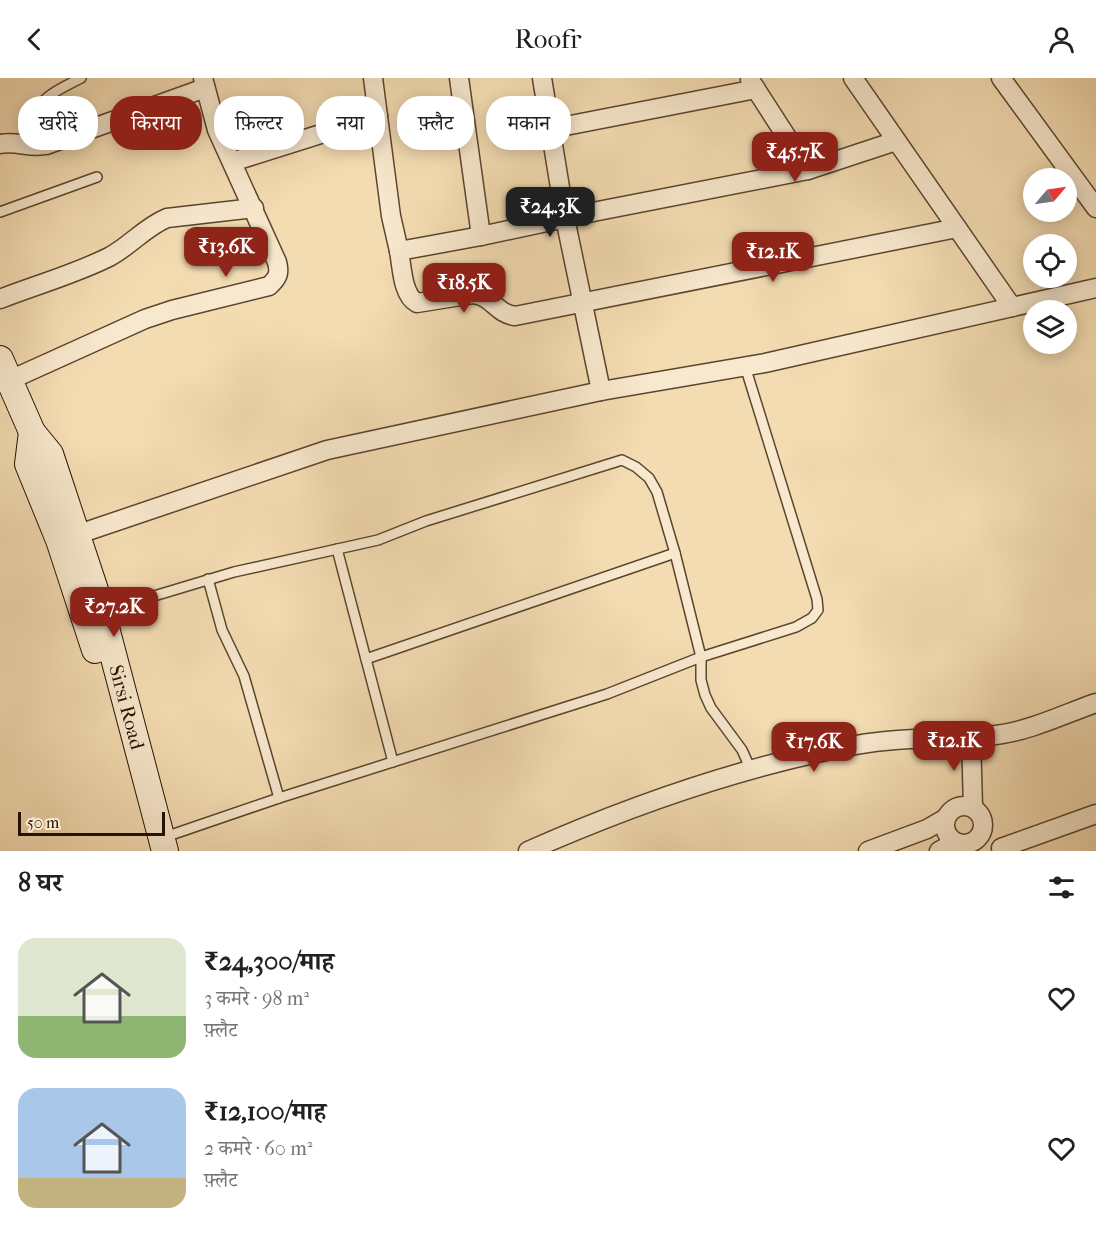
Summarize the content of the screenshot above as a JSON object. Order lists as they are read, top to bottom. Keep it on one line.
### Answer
{"streets":{"main road":["Sirsi Road"]},"scale_bar":"50 m","north":"top right","page":{"header":"Roofr","chip":["खरीदें","किराया","फ़िल्टर","नया","फ़्लैट","मकान"],"price":["₹45.7K","₹24.3K","₹13.6K","₹12.1K","₹18.5K","₹27.2K","₹12.1K","₹17.6K"],"scale":"50 m","heading":"8 घर","list":[{"name":"₹24,300/माह","note":"3 कमरे · 98 m² · फ़्लैट"},{"name":"₹12,100/माह","note":"2 कमरे · 60 m² · फ़्लैट"}]}}
